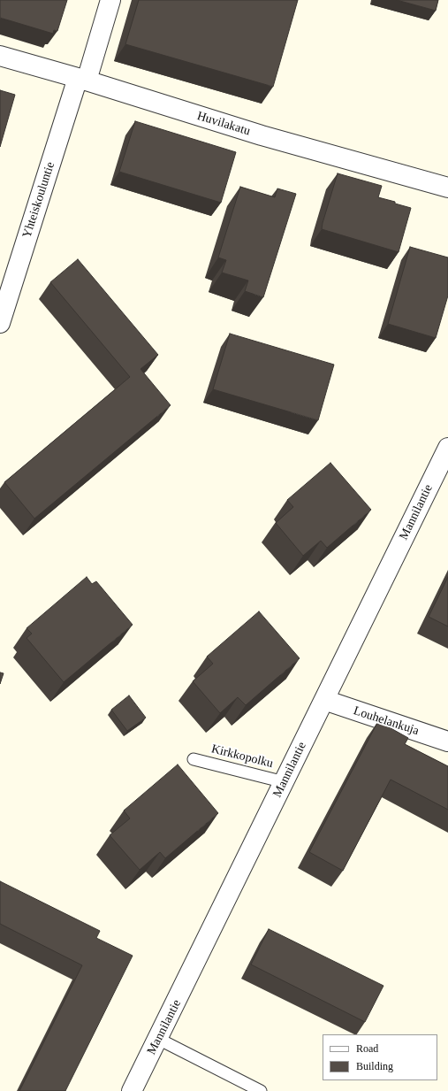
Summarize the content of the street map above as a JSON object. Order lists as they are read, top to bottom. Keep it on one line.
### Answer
{"streets":{"street":["Huvilakatu","Yhteiskouluntie","Mannilantie","Louhelankuja"],"lane":["Kirkkopolku"]},"crossings":[["Huvilakatu","Yhteiskouluntie"],["Mannilantie","Louhelankuja"],["Mannilantie","Kirkkopolku"]],"legend":["Road","Building"]}
